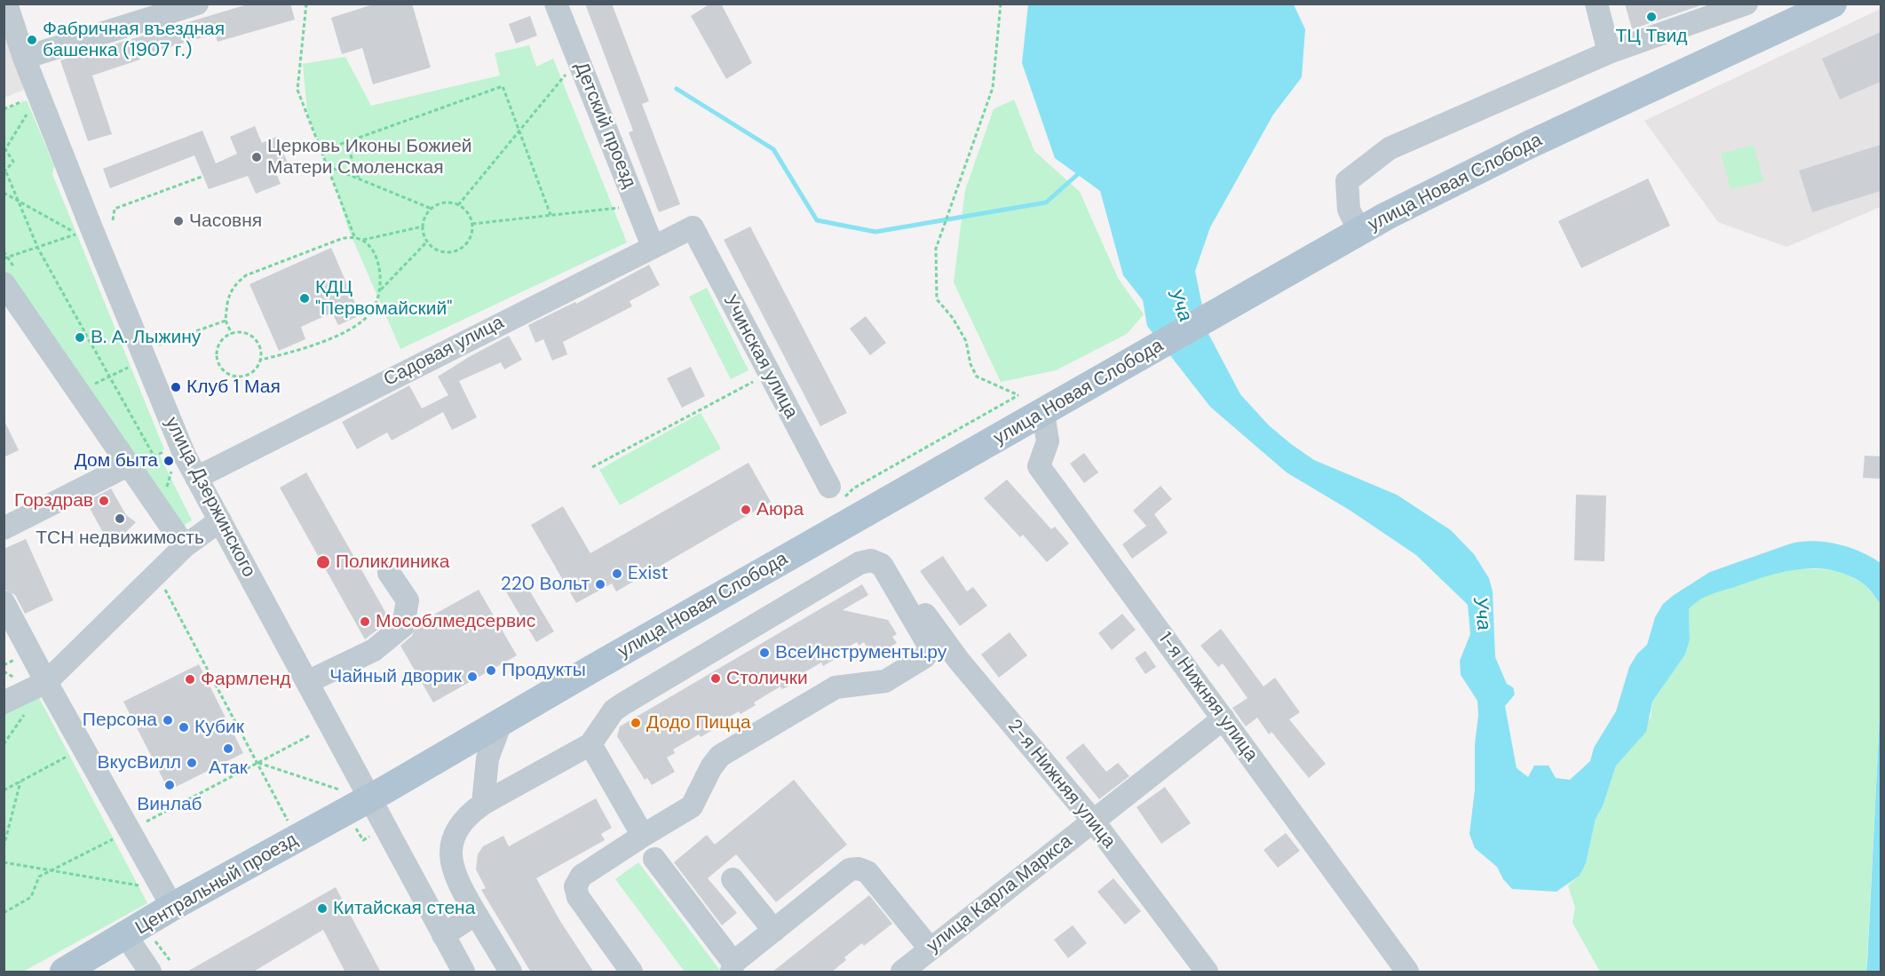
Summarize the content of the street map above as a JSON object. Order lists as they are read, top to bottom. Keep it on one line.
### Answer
{"streets":{"main road":["улица Новая Слобода","Центральный проезд"],"street":["Детский проезд","Садовая улица","Учинская улица","улица Дзержинского","1-я Нижняя улица","2-я Нижняя улица","улица Карла Маркса"]},"crossings":[["Детский проезд","Садовая улица"],["улица Новая Слобода","улица Дзержинского"],["улица Новая Слобода","1-я Нижняя улица"],["улица Новая Слобода","Центральный проезд"],["Садовая улица","Учинская улица"],["Садовая улица","улица Дзержинского"],["улица Дзержинского","Центральный проезд"],["1-я Нижняя улица","улица Карла Маркса"],["2-я Нижняя улица","улица Карла Маркса"]],"water":["Уча"],"places":["ТЦ Твид","Фабричная въездная башенка (1907 г.)","Церковь Иконы Божией Матери Смоленская","Часовня","КДЦ \"Первомайский\"","В. А. Лыжину","Клуб 1 Мая","Дом быта","Горздрав","Аюра","ТСН недвижимость","Поликлиника","Exist","220 Вольт","Мособлмедсервис","ВсеИнструменты.ру","Продукты","Чайный дворик","Столички","Фармленд","Персона","Додо Пицца","Кубик","Атак","ВкусВилл","Винлаб","Китайская стена"]}
